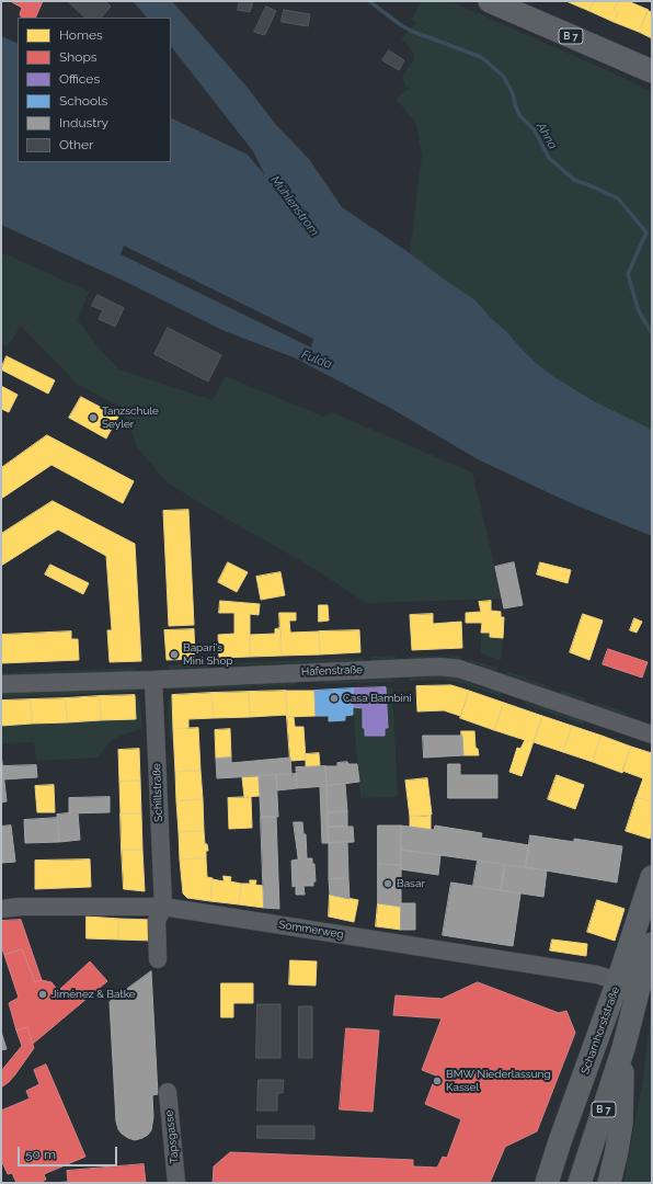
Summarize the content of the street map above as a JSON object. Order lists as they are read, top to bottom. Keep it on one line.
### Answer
{"streets":{"main road":["B 7","Scharnhorststraße"],"street":["Hafenstraße","Schillstraße","Sommerweg","Tapsgasse"]},"crossings":[["Hafenstraße","Schillstraße"],["Schillstraße","Sommerweg"],["Sommerweg","Scharnhorststraße"]],"water":["Ahna","Mühlenstrom","Fulda"],"places":["Tanzschule Seyler","Bapari's Mini Shop","Casa Bambini","Basar","Jiménez & Batke","BMW Niederlassung Kassel"],"legend":["Homes","Shops","Offices","Schools","Industry","Other"],"scale_bar":"50 m"}
